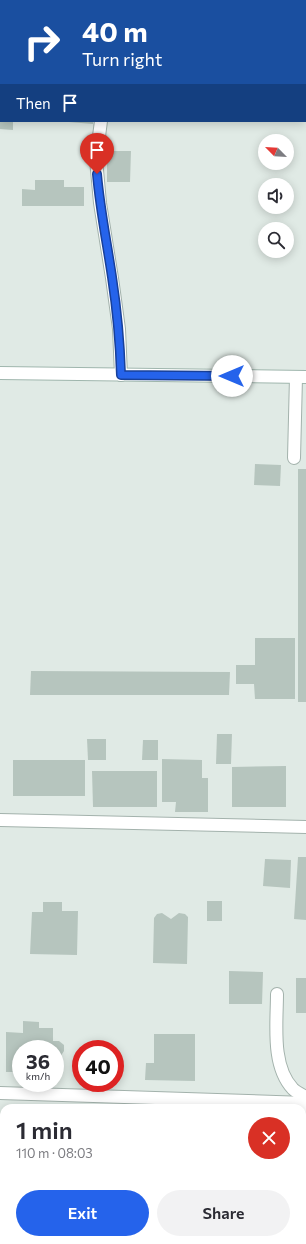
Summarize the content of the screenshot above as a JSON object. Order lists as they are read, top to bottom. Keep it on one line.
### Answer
{"north":"top left","page":{"turn":["40 m","Turn right"],"then":"Then","speed":"36 km/h","limit":"40","heading":["1 min","110 m · 08:03"],"buttons":["Exit","Share"]}}
